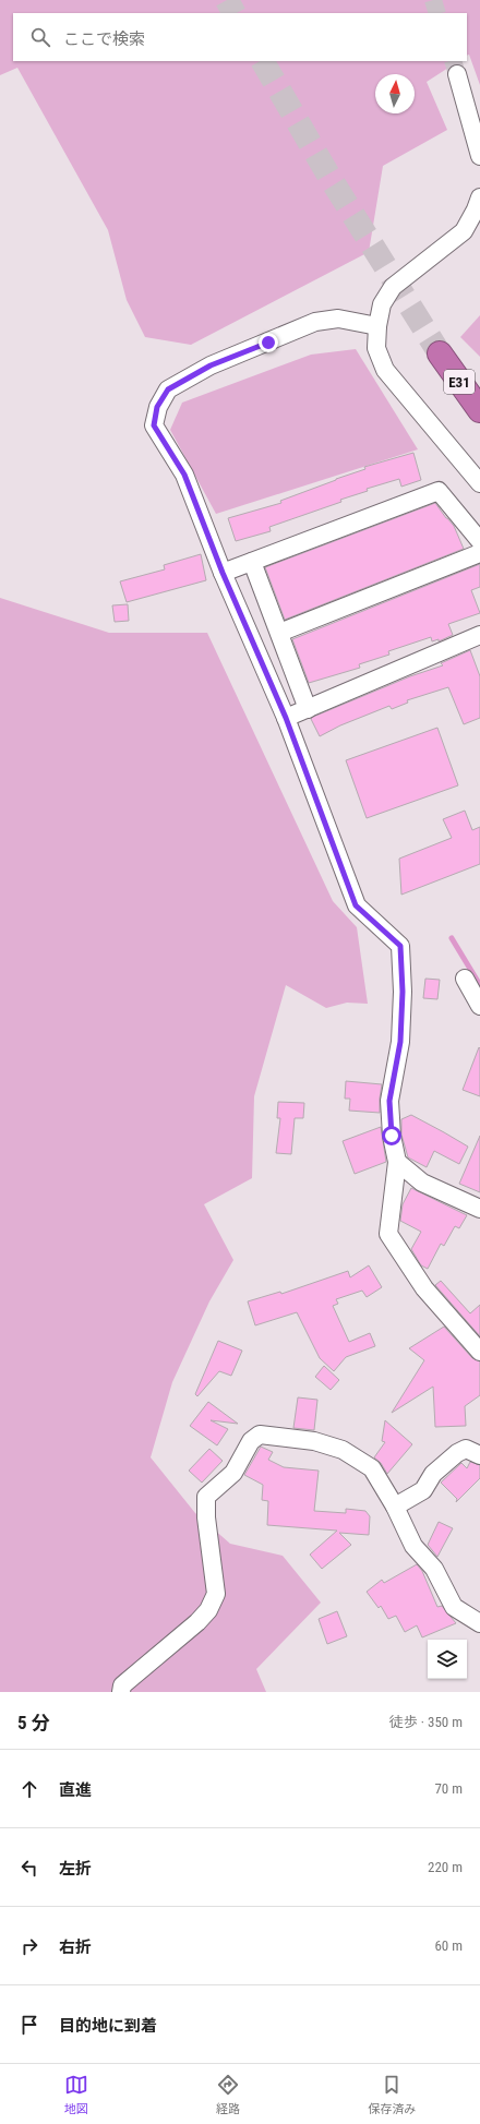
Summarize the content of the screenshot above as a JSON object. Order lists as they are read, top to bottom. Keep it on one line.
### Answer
{"streets":{"highway":["E31"]},"north":"top","page":{"search":"ここで検索","heading":["5 分","徒歩 · 350 m"],"list":[["直進","70 m"],["左折","220 m"],["右折","60 m"],"目的地に到着"],"nav":["地図","経路","保存済み"]}}
